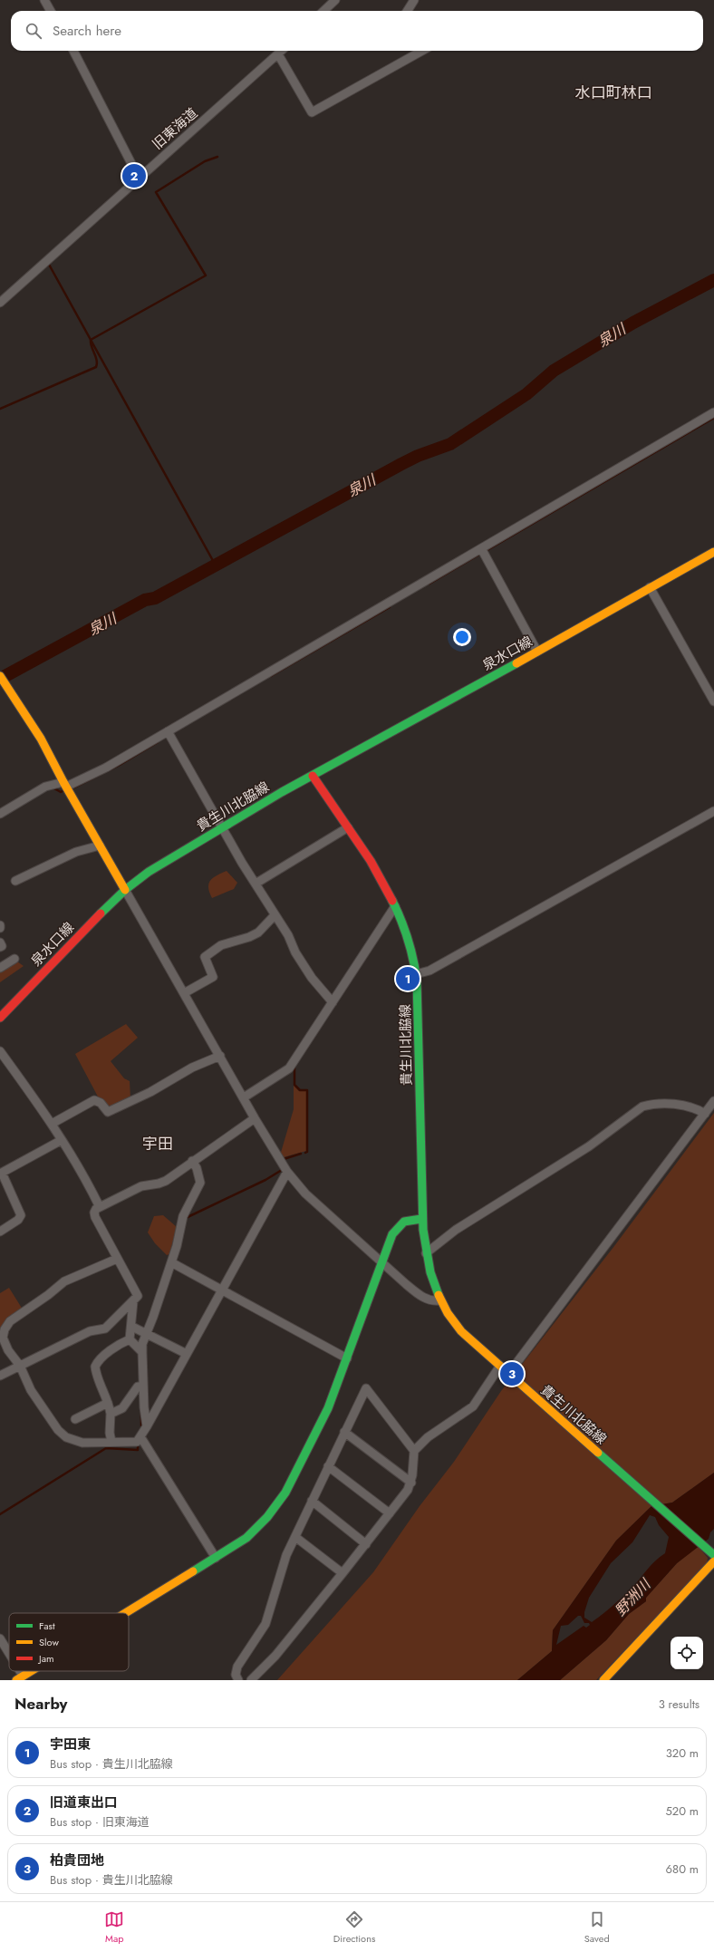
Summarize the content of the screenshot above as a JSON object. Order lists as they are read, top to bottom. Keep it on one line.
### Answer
{"streets":{"main road":["泉水口線","貴生川北脇線"],"street":["旧東海道"]},"crossings":[["泉水口線","貴生川北脇線"]],"districts":["水口町林口","宇田"],"water":["泉川","野洲川"],"legend":["Fast","Slow","Jam"],"page":{"search":"Search here","pins":["2","1","3"],"heading":["Nearby","3 results"],"list":[{"mark":"1","name":"宇田東","note":"Bus stop · 貴生川北脇線","value":"320 m"},{"mark":"2","name":"旧道東出口","note":"Bus stop · 旧東海道","value":"520 m"},{"mark":"3","name":"柏貴団地","note":"Bus stop · 貴生川北脇線","value":"680 m"}],"nav":["Map","Directions","Saved"]}}
